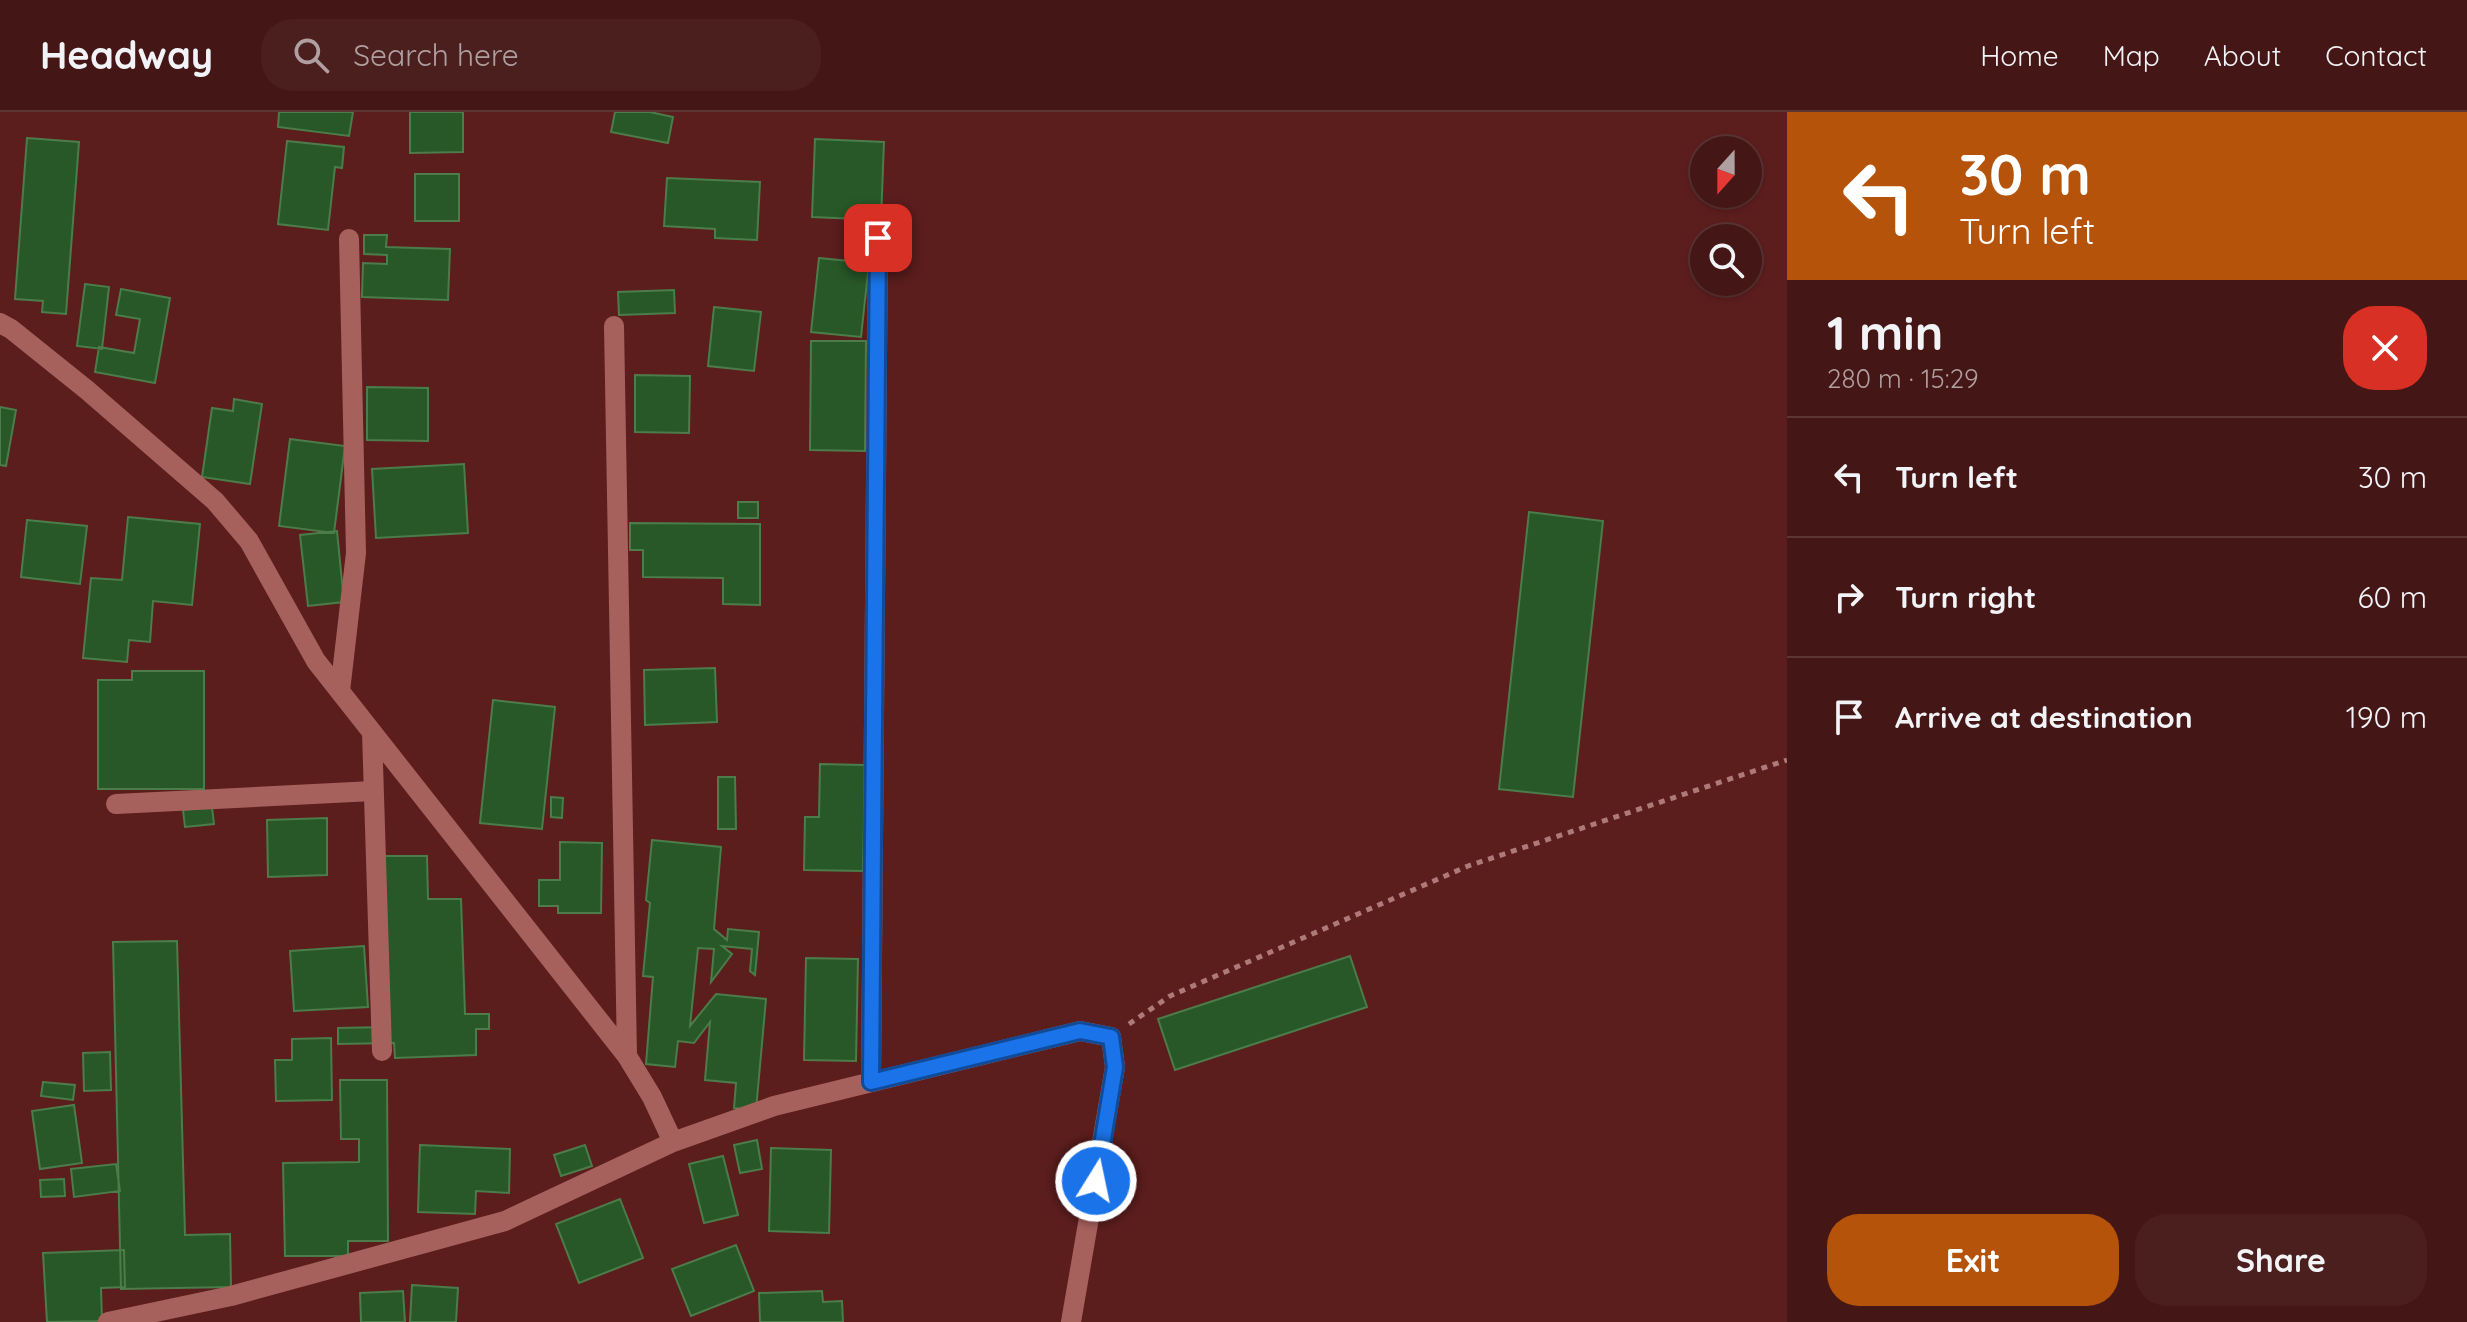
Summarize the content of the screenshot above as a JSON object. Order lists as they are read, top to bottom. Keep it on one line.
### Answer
{"north":"bottom","page":{"header":"Headway","search":"Search here","nav":["Home","Map","About","Contact"],"turn":["30 m","Turn left"],"heading":["1 min","280 m · 15:29"],"list":[{"name":"Turn left","value":"30 m"},{"name":"Turn right","value":"60 m"},{"name":"Arrive at destination","value":"190 m"}],"buttons":["Exit","Share"]}}
